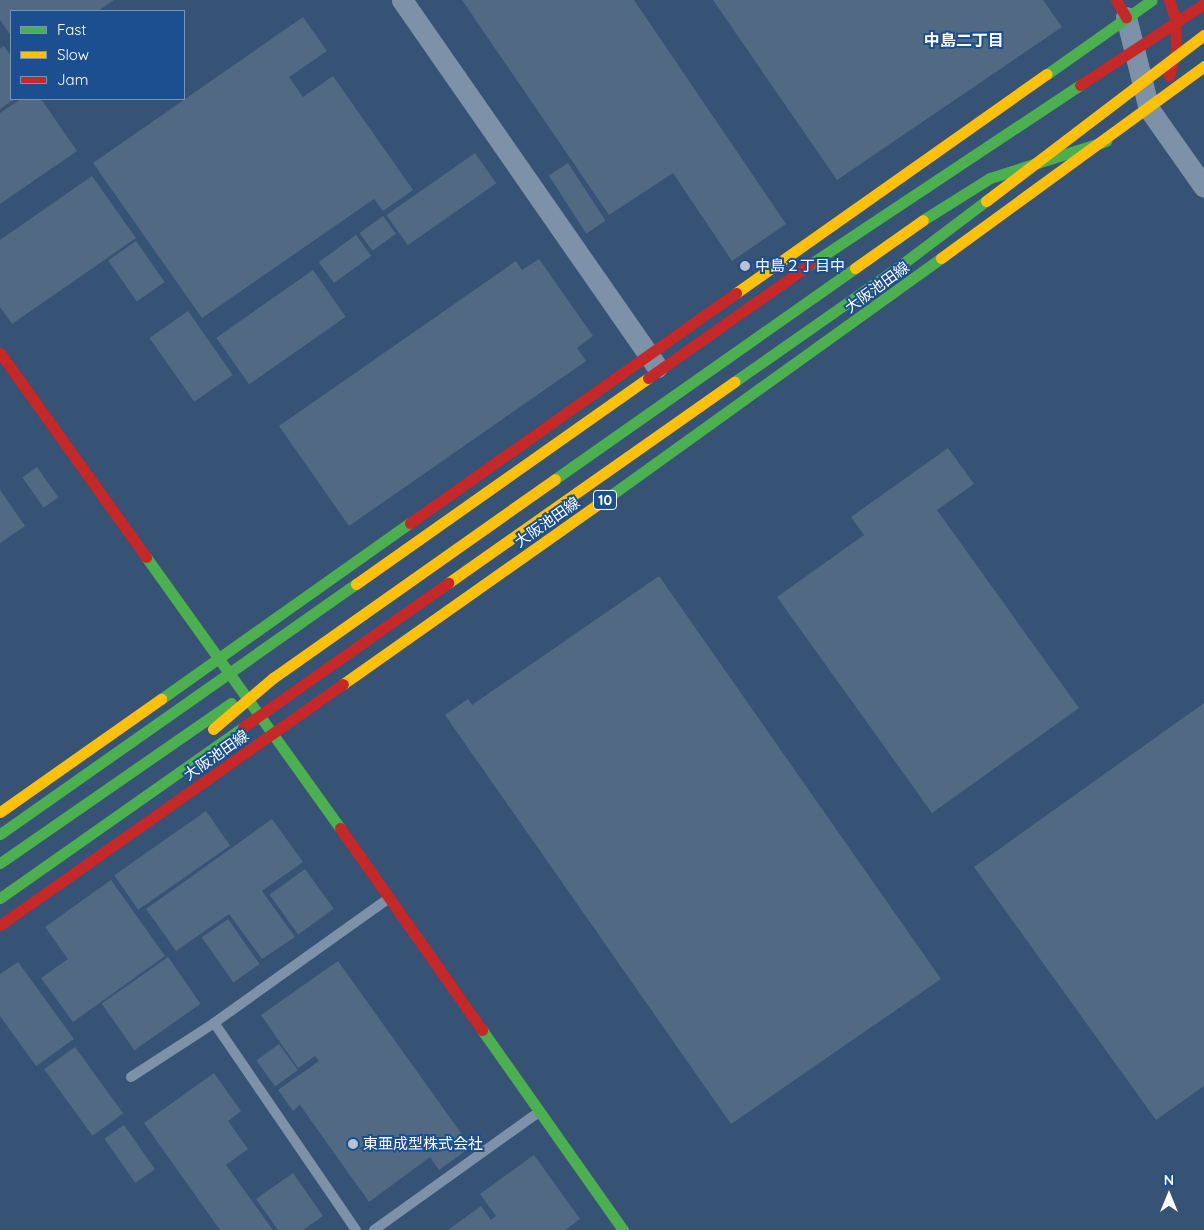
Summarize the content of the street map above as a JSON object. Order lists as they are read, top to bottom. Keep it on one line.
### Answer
{"streets":{"main road":["大阪池田線","10"]},"districts":["中島二丁目"],"places":["中島２丁目中","東亜成型株式会社"],"legend":["Fast","Slow","Jam"],"north":"top"}
